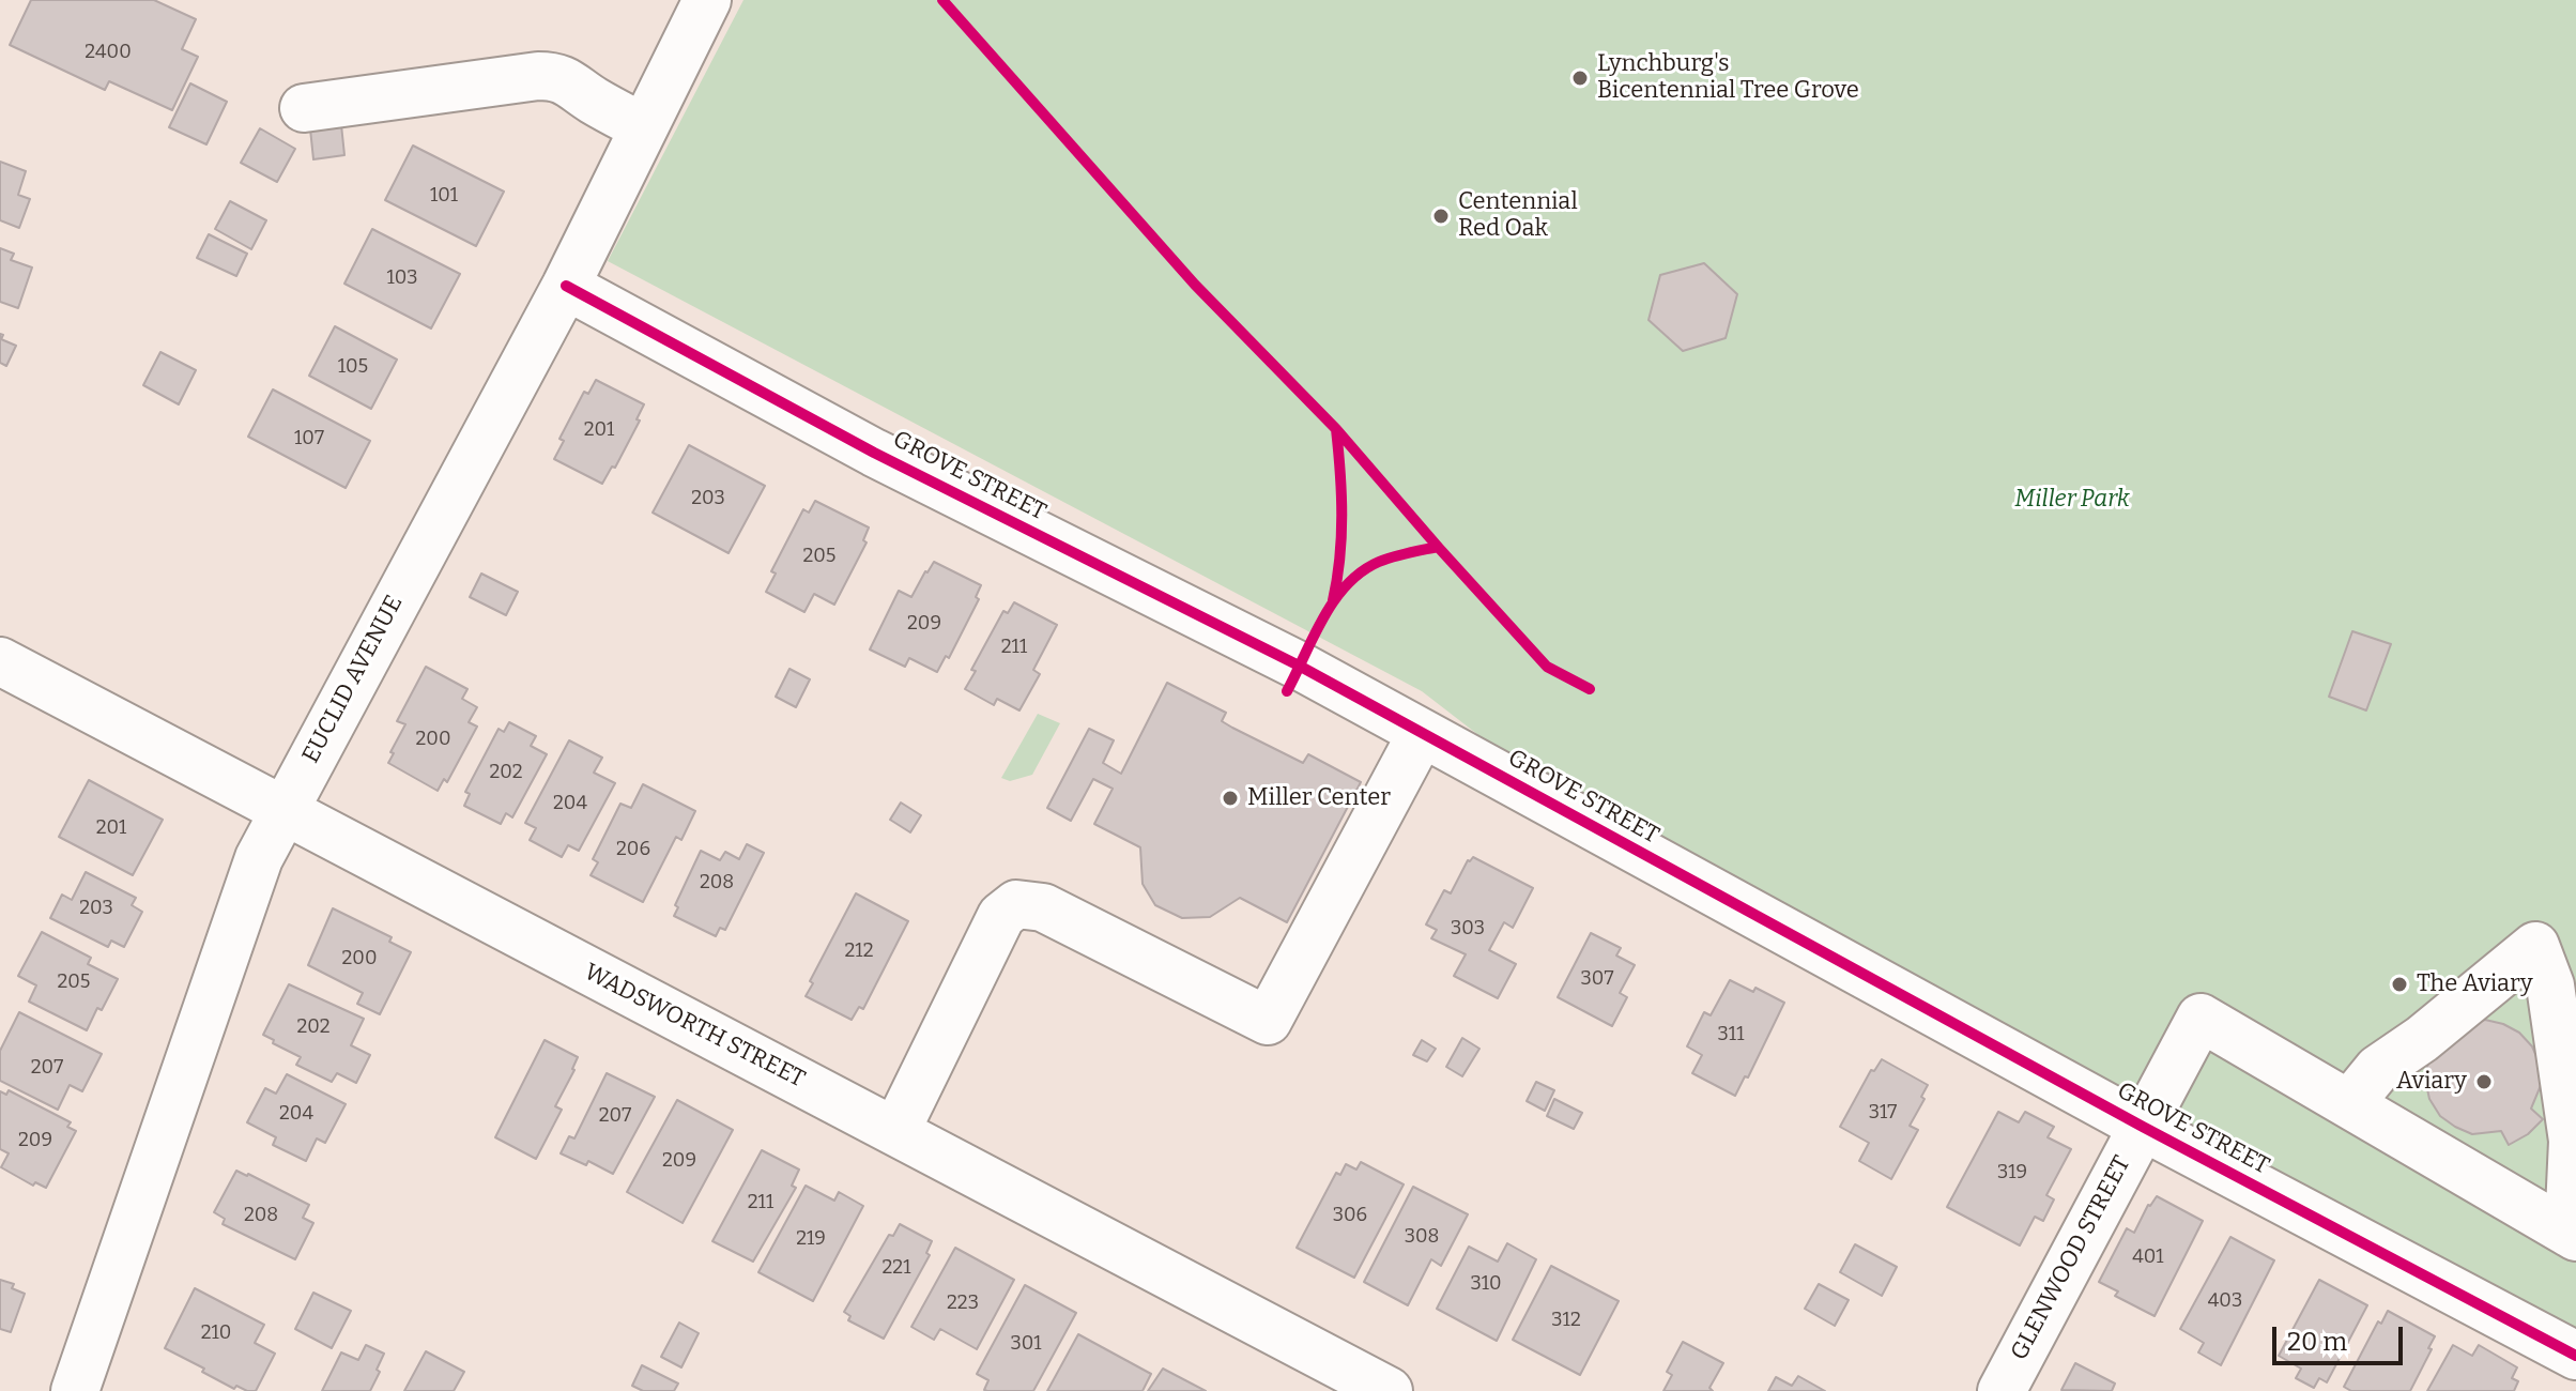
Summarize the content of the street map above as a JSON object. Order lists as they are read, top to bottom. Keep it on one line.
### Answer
{"streets":{"street":["GROVE STREET","EUCLID AVENUE","WADSWORTH STREET","GLENWOOD STREET"]},"crossings":[["GROVE STREET","EUCLID AVENUE"],["GROVE STREET","GLENWOOD STREET"],["EUCLID AVENUE","WADSWORTH STREET"]],"parks":["Miller Park"],"places":["Lynchburg's Bicentennial Tree Grove","Centennial Red Oak","Miller Center","The Aviary","Aviary"],"house_numbers":["2400","101","103","105","201","107","203","205","209","211","200","202","204","201","206","208","203","303","212","200","307","205","202","311","207","317","204","207","209","209","319","211","208","306","308","219","401","221","310","403","223","312","210","301"],"scale_bar":"20 m"}
